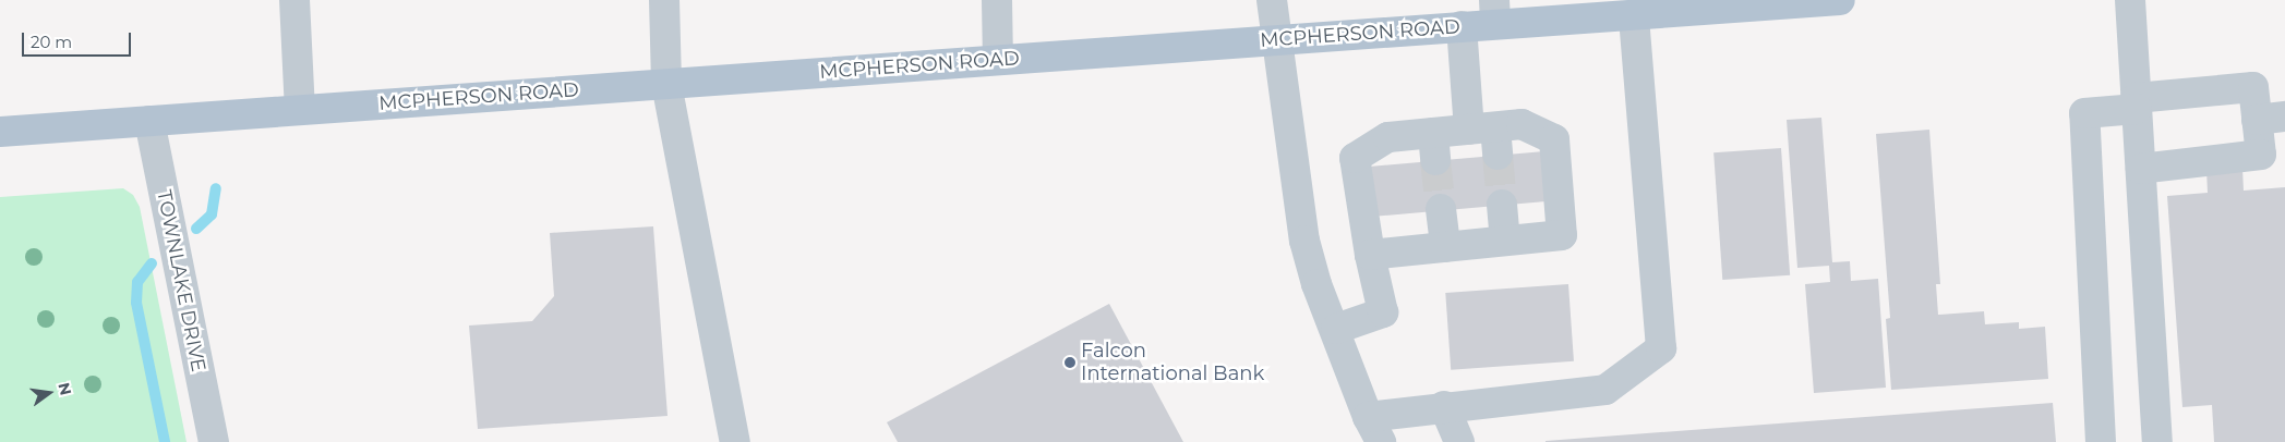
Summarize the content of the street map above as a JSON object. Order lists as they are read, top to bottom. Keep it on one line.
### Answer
{"streets":{"main road":["MCPHERSON ROAD"],"street":["TOWNLAKE DRIVE"]},"crossings":[["MCPHERSON ROAD","TOWNLAKE DRIVE"]],"places":["Falcon International Bank"],"scale_bar":"20 m","north":"right"}
